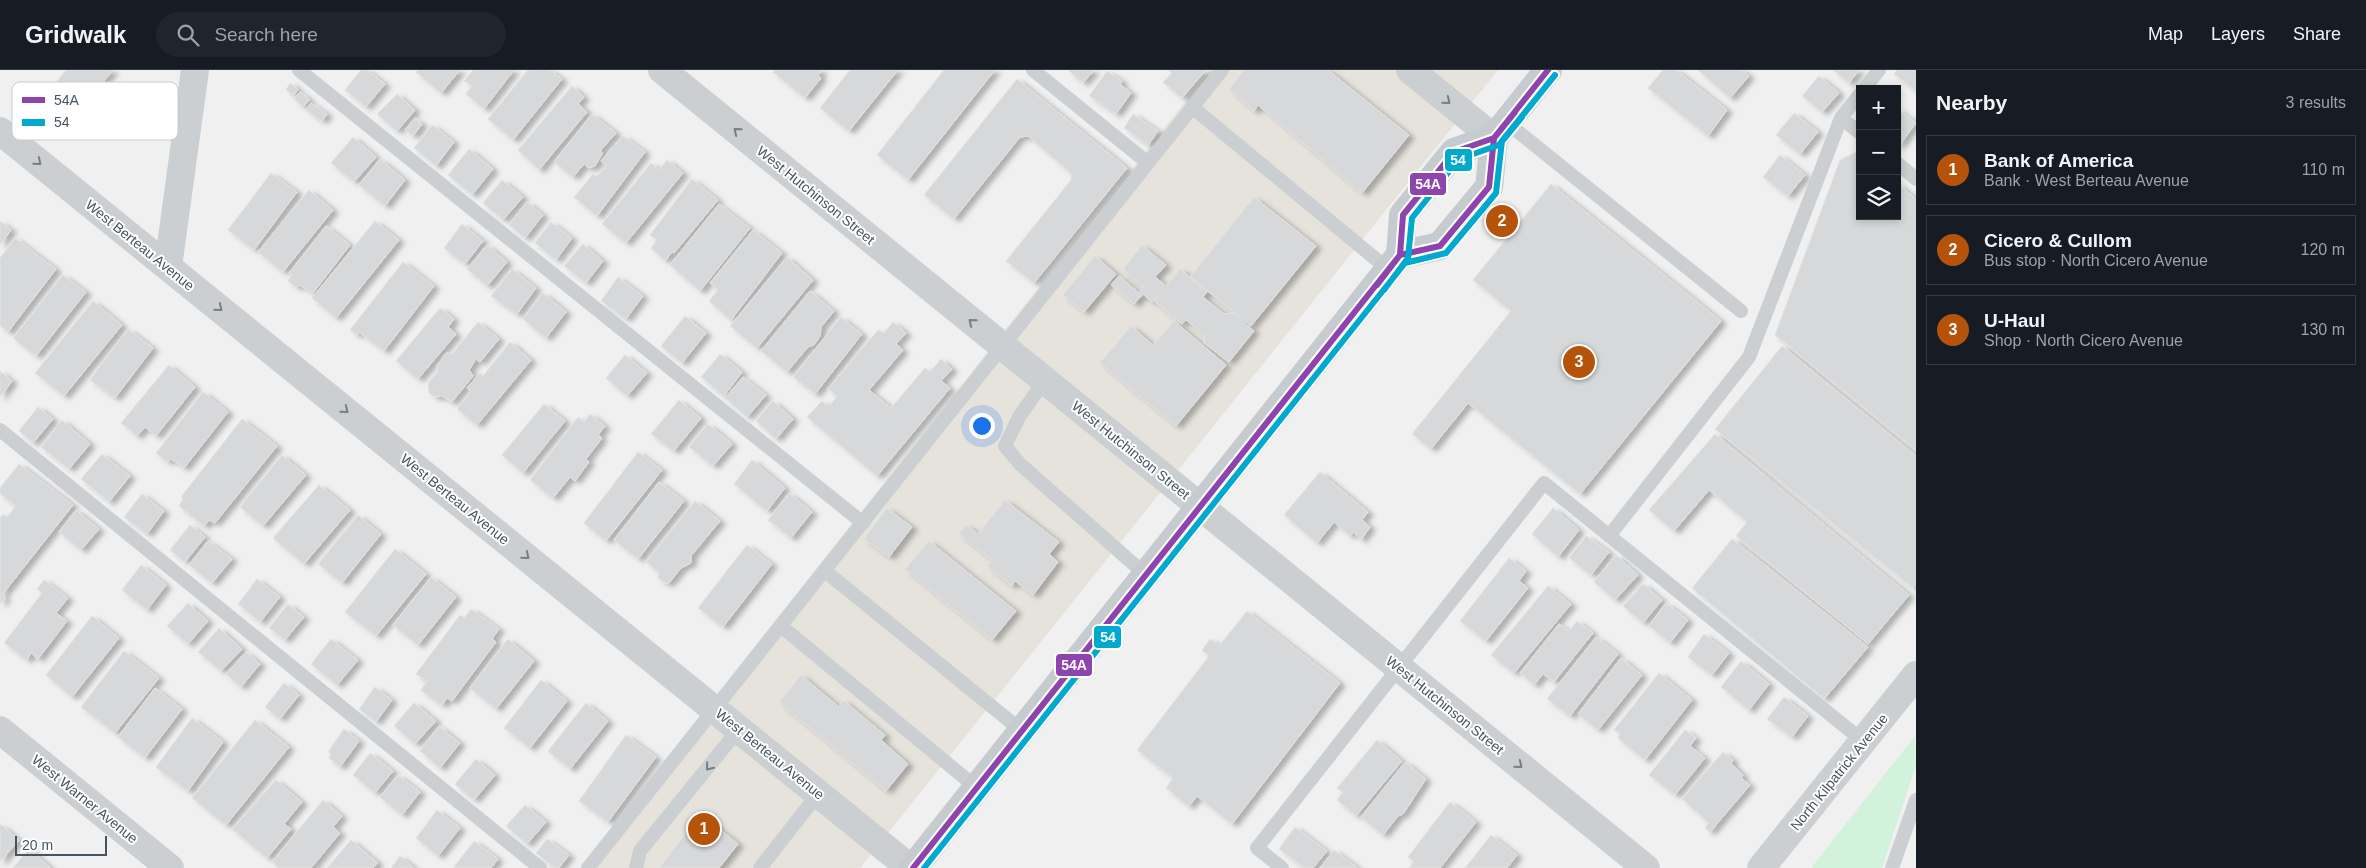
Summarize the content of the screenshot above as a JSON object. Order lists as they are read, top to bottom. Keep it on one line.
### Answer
{"streets":{"street":["West Hutchinson Street","West Berteau Avenue","North Kilpatrick Avenue","West Warner Avenue"]},"one_way":["West Berteau Avenue"],"lines":["transit line 54A","transit line 54"],"legend":["54A","54"],"scale_bar":"20 m","page":{"header":"Gridwalk","search":"Search here","nav":["Map","Layers","Share"],"heading":["Nearby","3 results"],"map_buttons":["+","−"],"list":[{"mark":"1","name":"Bank of America","note":"Bank · West Berteau Avenue","value":"110 m"},{"mark":"2","name":"Cicero & Cullom","note":"Bus stop · North Cicero Avenue","value":"120 m"},{"mark":"3","name":"U-Haul","note":"Shop · North Cicero Avenue","value":"130 m"}],"pins":["2","3","1"],"scale":"20 m"}}
